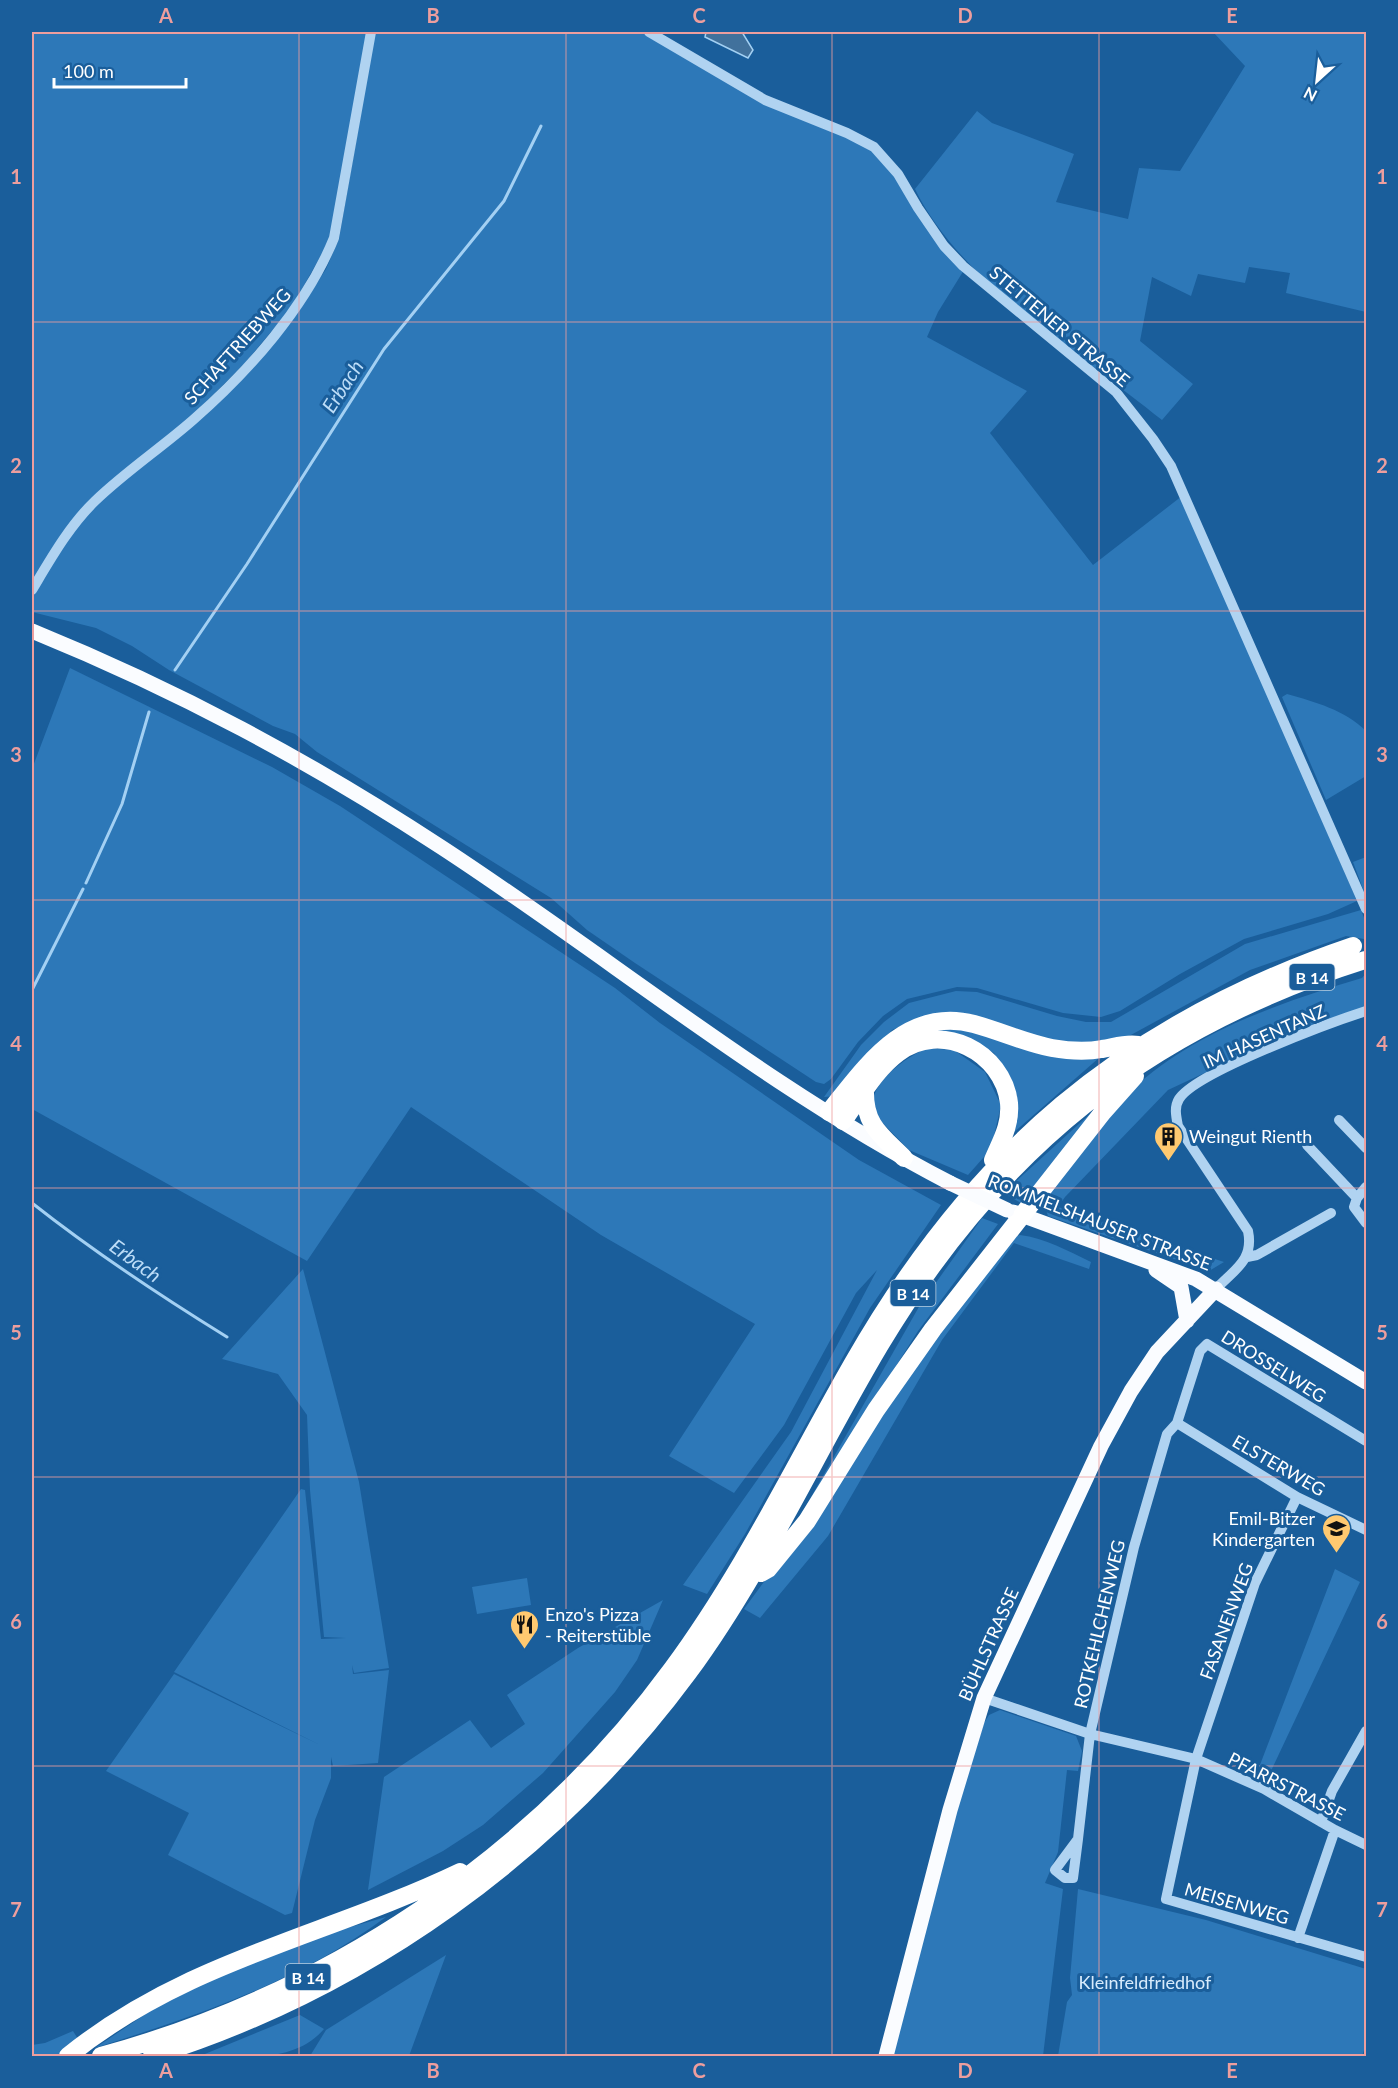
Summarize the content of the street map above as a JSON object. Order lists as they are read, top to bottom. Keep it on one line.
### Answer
{"streets":{"highway":["B 14"],"main road":["ROMMELSHAUSER STRASSE","BÜHLSTRASSE"],"street":["STETTENER STRASSE","SCHAFTRIEBWEG","IM HASENTANZ","DROSSELWEG","ELSTERWEG","FASANENWEG","ROTKEHLCHENWEG","PFARRSTRASSE","MEISENWEG"]},"crossings":[["B 14","ROMMELSHAUSER STRASSE"],["ROMMELSHAUSER STRASSE","BÜHLSTRASSE"],["DROSSELWEG","ELSTERWEG"],["DROSSELWEG","ROTKEHLCHENWEG"],["ELSTERWEG","FASANENWEG"],["ELSTERWEG","ROTKEHLCHENWEG"],["FASANENWEG","PFARRSTRASSE"],["FASANENWEG","MEISENWEG"],["ROTKEHLCHENWEG","PFARRSTRASSE"],["BÜHLSTRASSE","PFARRSTRASSE"],["PFARRSTRASSE","MEISENWEG"]],"water":["Erbach"],"parks":["Kleinfeldfriedhof"],"places":{"building":["Weingut Rienth"],"school or university":["Emil-Bitzer Kindergarten"],"restaurant":["Enzo's Pizza - Reiterstüble"]},"scale_bar":"100 m","north":"bottom left","grid":{"columns":["A","B","C","D","E"],"rows":["1","2","3","4","5","6","7"]}}
